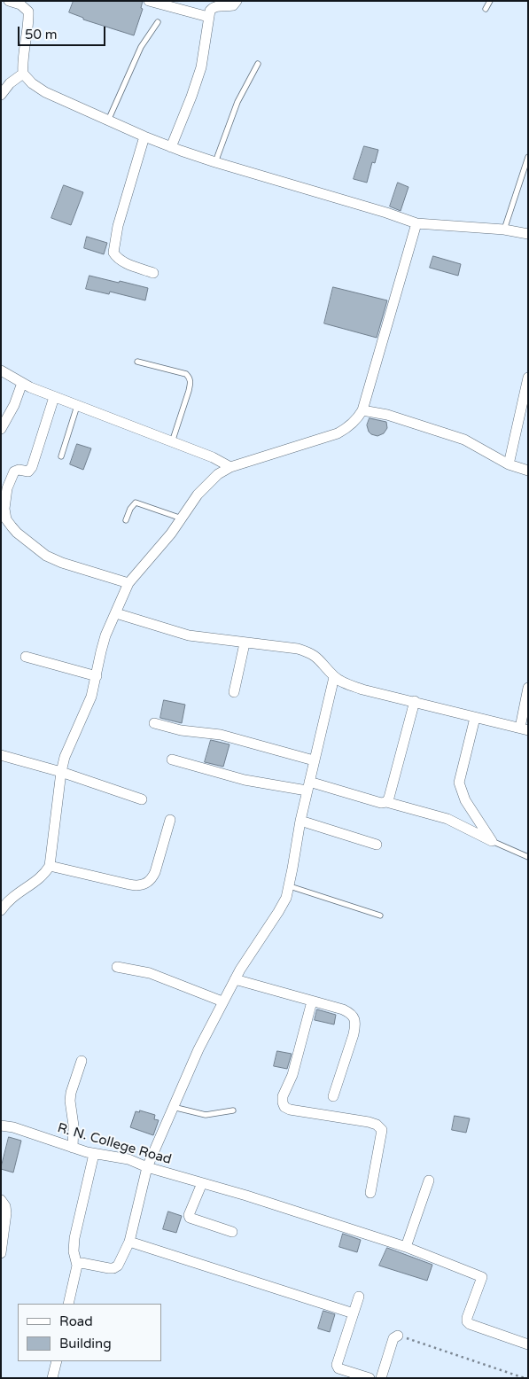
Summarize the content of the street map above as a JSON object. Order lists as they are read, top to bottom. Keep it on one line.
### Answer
{"streets":{"street":["R. N. College Road"]},"legend":["Road","Building"],"scale_bar":"50 m"}
